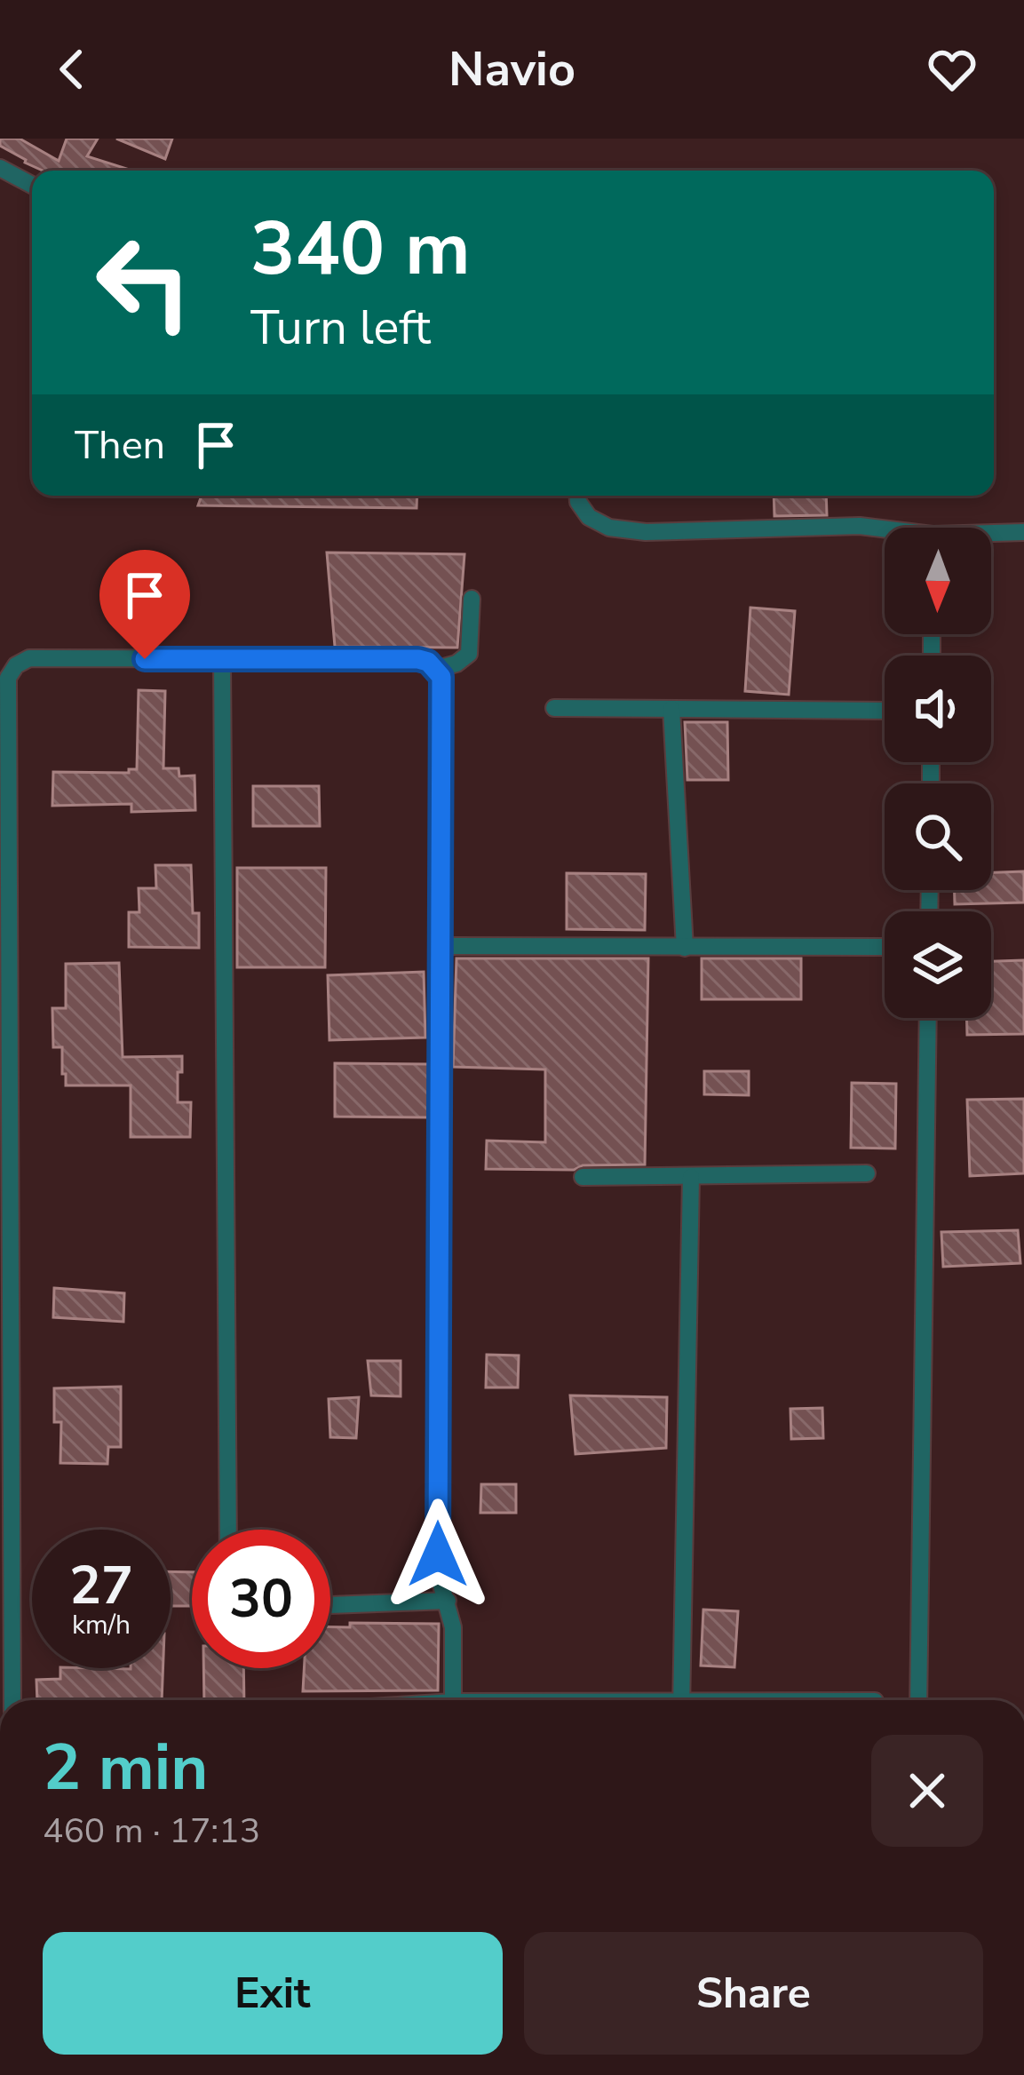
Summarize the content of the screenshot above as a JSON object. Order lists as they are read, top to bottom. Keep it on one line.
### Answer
{"north":"bottom","page":{"header":"Navio","turn":["340 m","Turn left"],"then":"Then","speed":"27 km/h","limit":"30","heading":["2 min","460 m · 17:13"],"buttons":["Exit","Share"]}}
